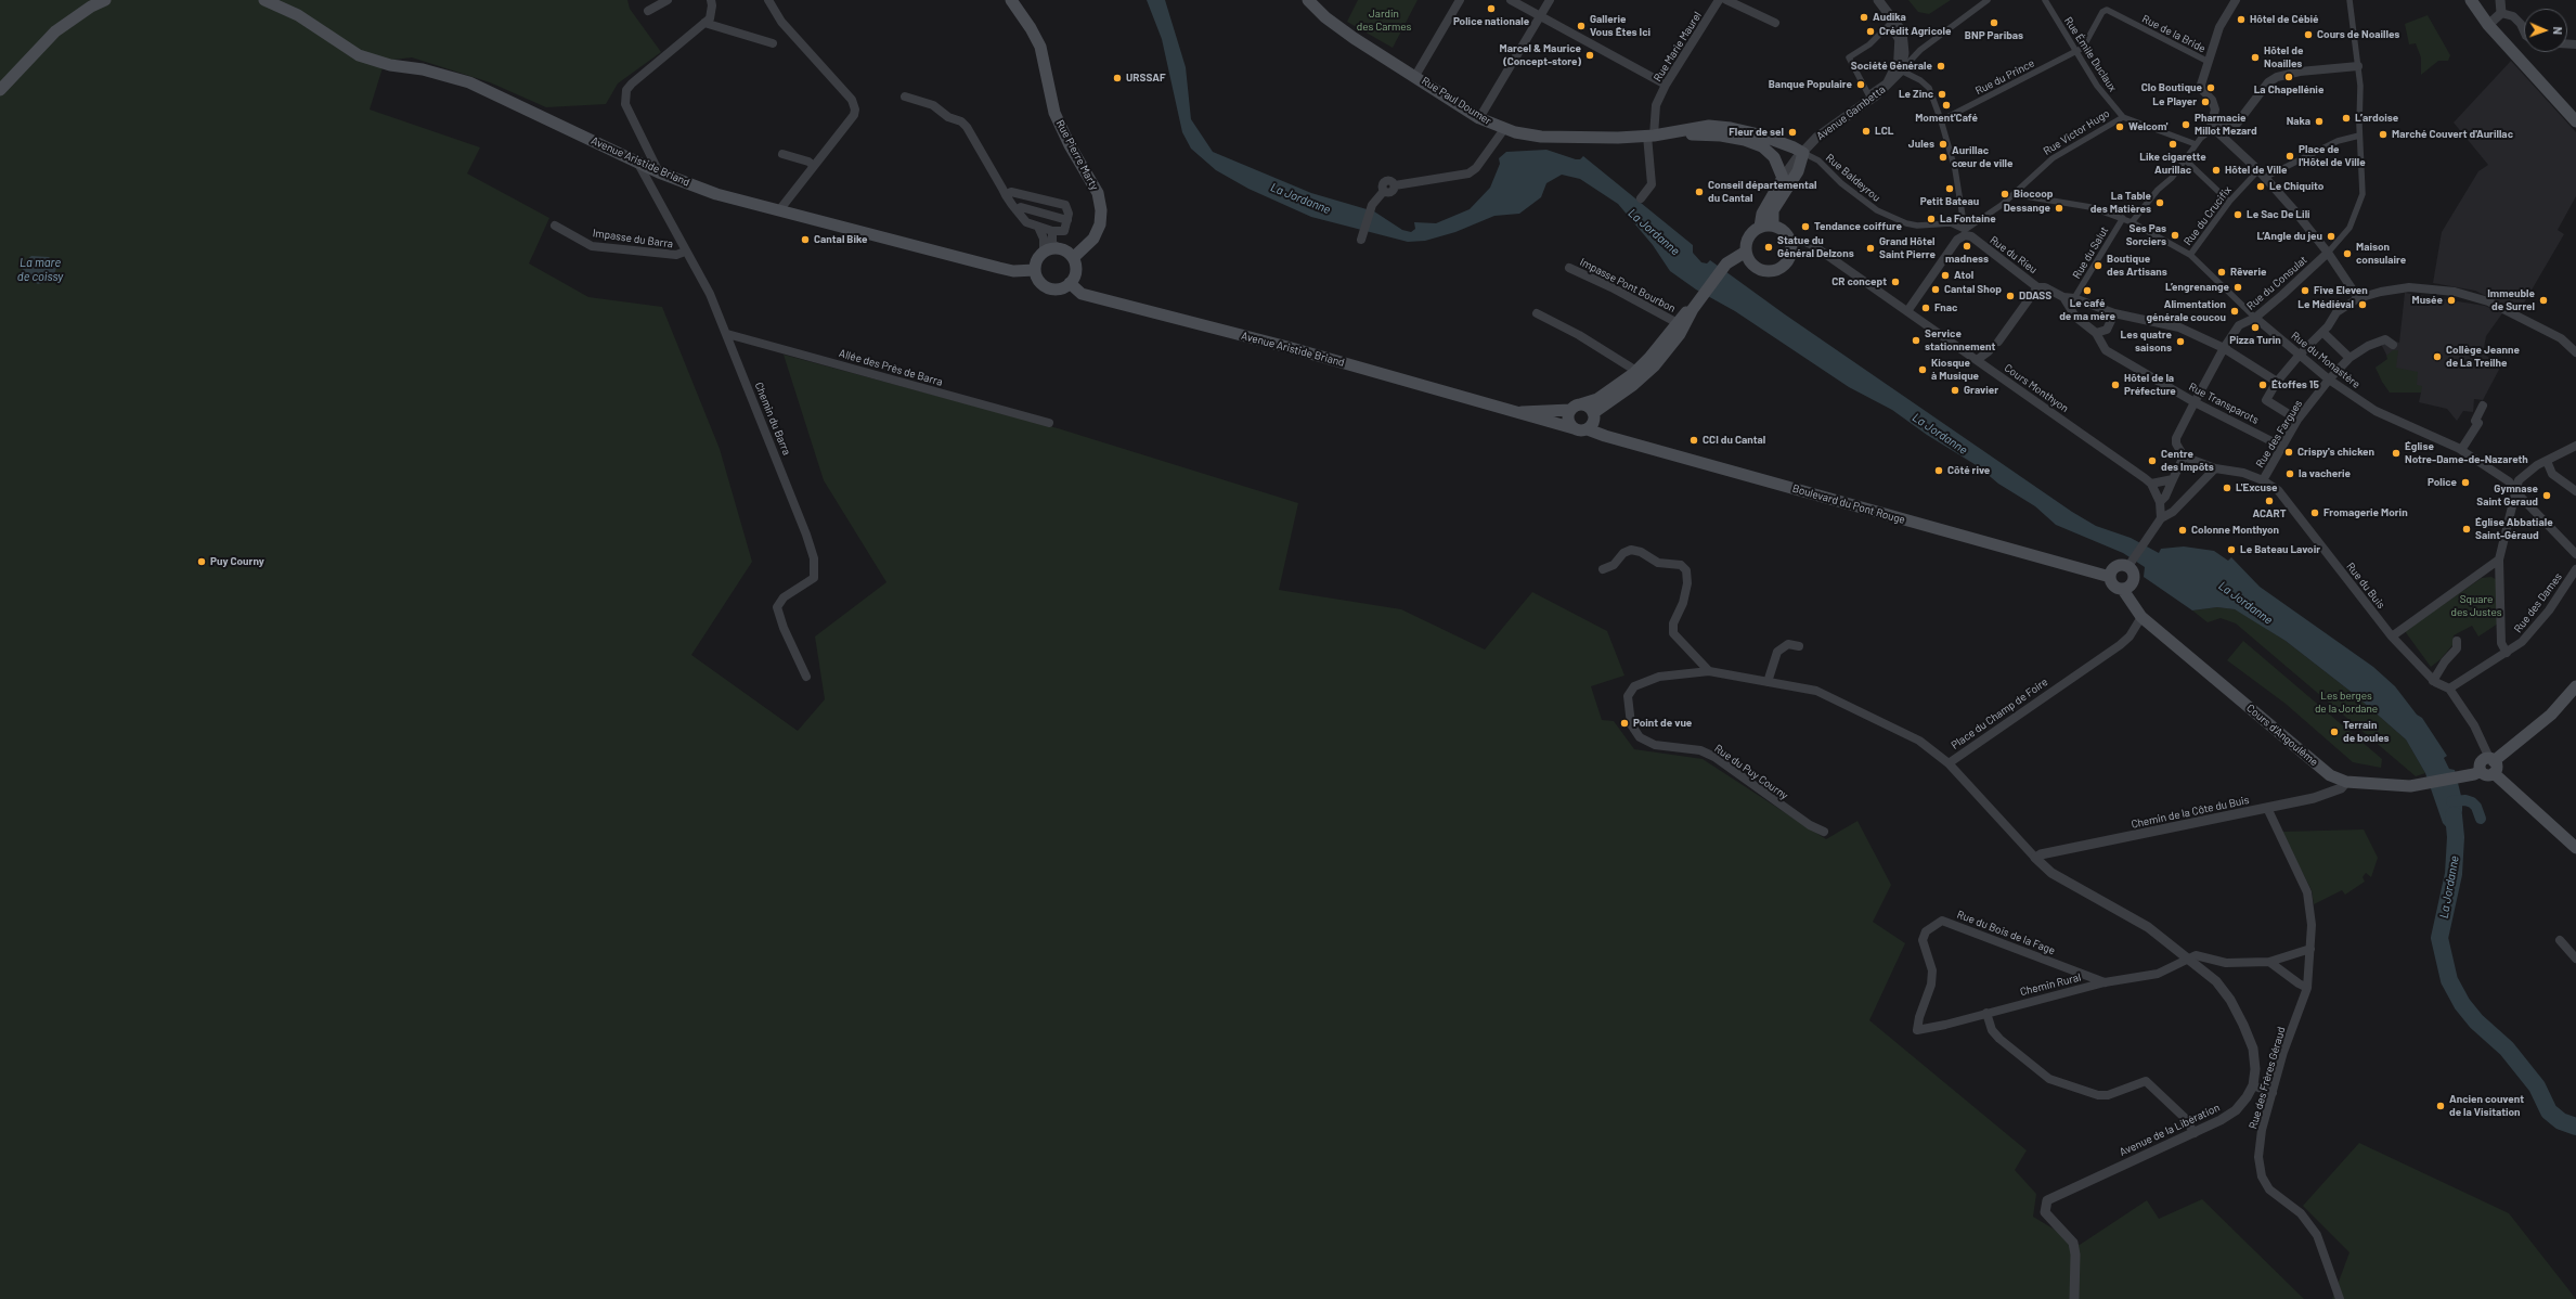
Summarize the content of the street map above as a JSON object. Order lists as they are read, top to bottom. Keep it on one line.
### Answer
{"streets":{"main road":["Rue Paul Doumer","Avenue Gambetta","Rue Pierre Marty","Avenue Aristide Briand","Boulevard du Pont Rouge","Cours d'Angoulême"],"street":["Rue de la Bride","Rue Marie Maurel","Rue Émile Duclaux","Rue du Prince","Rue Victor Hugo","Rue Baldeyrou","Rue du Crucifix","Impasse du Barra","Rue du Salut","Rue du Rieu","Rue du Consulat","Impasse Pont Bourbon","Rue du Monastère","Allée des Près de Barra","Cours Monthyon","Rue Transparots","Chemin du Barra","Rue des Fargues","Rue du Buis","Rue des Dames","Place du Champ de Foire","Rue du Puy Courny","Chemin de la Côte du Buis","Rue du Bois de la Fage","Chemin Rural","Rue des Frères Géraud","Avenue de la Libération"]},"crossings":[["Rue de la Bride","Rue Émile Duclaux"],["Rue de la Bride","Rue du Prince"],["Rue Marie Maurel","Rue Paul Doumer"],["Rue Émile Duclaux","Rue du Prince"],["Rue Émile Duclaux","Rue Victor Hugo"],["Rue Paul Doumer","Avenue Gambetta"],["Rue Paul Doumer","Rue Baldeyrou"],["Avenue Gambetta","Avenue Aristide Briand"],["Avenue Gambetta","Rue Baldeyrou"],["Avenue Gambetta","Cours Monthyon"],["Rue Victor Hugo","Rue Baldeyrou"],["Rue Victor Hugo","Rue du Rieu"],["Rue Pierre Marty","Avenue Aristide Briand"],["Avenue Aristide Briand","Impasse Pont Bourbon"],["Avenue Aristide Briand","Cours Monthyon"],["Avenue Aristide Briand","Chemin du Barra"],["Avenue Aristide Briand","Boulevard du Pont Rouge"],["Rue Baldeyrou","Rue du Rieu"],["Impasse du Barra","Chemin du Barra"],["Rue du Salut","Rue du Rieu"],["Rue du Consulat","Rue du Monastère"],["Rue du Consulat","Rue Transparots"],["Rue du Consulat","Rue du Buis"],["Rue du Monastère","Rue des Fargues"],["Allée des Près de Barra","Chemin du Barra"],["Rue Transparots","Rue des Fargues"],["Rue des Fargues","Rue du Buis"],["Boulevard du Pont Rouge","Cours d'Angoulême"],["Rue du Buis","Rue des Dames"],["Place du Champ de Foire","Cours d'Angoulême"],["Place du Champ de Foire","Rue du Puy Courny"],["Place du Champ de Foire","Chemin de la Côte du Buis"],["Cours d'Angoulême","Chemin de la Côte du Buis"],["Chemin de la Côte du Buis","Rue des Frères Géraud"],["Rue du Bois de la Fage","Chemin Rural"],["Rue des Frères Géraud","Avenue de la Libération"]],"water":["La Jordanne","La mare de coissy"],"parks":["Jardin des Carmes","Square des Justes","Les berges de la Jordane"],"places":["Police nationale","Audika","Hôtel de Cébié","BNP Paribas","Gallerie Vous Êtes Ici","Crédit Agricole","Cours de Noailles","Marcel & Maurice (Concept-store)","Hôtel de Noailles","Société Générale","La Chapellénie","URSSAF","Banque Populaire","Clo Boutique","Le Zinc","Le Player","Moment'Café","L’ardoise","Naka","Pharmacie Millot Mezard","Welcom'","LCL","Fleur de sel","Marché Couvert d'Aurillac","Jules","Like cigarette Aurillac","Place de l'Hôtel de Ville","Aurillac cœur de ville","Hôtel de Ville","Le Chiquito","Petit Bateau","Conseil départemental du Cantal","Biocoop","La Table des Matières","Dessange","Le Sac De Lili","La Fontaine","Tendance coiffure","Ses Pas Sorciers","L’Angle du jeu","Cantal Bike","madness","Statue du Général Delzons","Grand Hôtel Saint Pierre","Maison consulaire","Boutique des Artisans","Rêverie","Atol","CR concept","L’engrenange","Cantal Shop","Le café de ma mère","Five Eleven","DDASS","Musée","Immeuble de Surrel","Le Médiéval","Fnac","Alimentation générale coucou","Pizza Turin","Service stationnement","Les quatre saisons","Collège Jeanne de La Treilhe","Kiosque à Musique","Hôtel de la Préfecture","Étoffes 15","Gravier","CCI du Cantal","Crispy's chicken","Église Notre-Dame-de-Nazareth","Centre des Impôts","Côté rive","la vacherie","Police","L'Excuse","Gymnase Saint Geraud","ACART","Fromagerie Morin","Église Abbatiale Saint-Géraud","Colonne Monthyon","Le Bateau Lavoir","Puy Courny","Point de vue","Terrain de boules","Ancien couvent de la Visitation"],"north":"right"}
